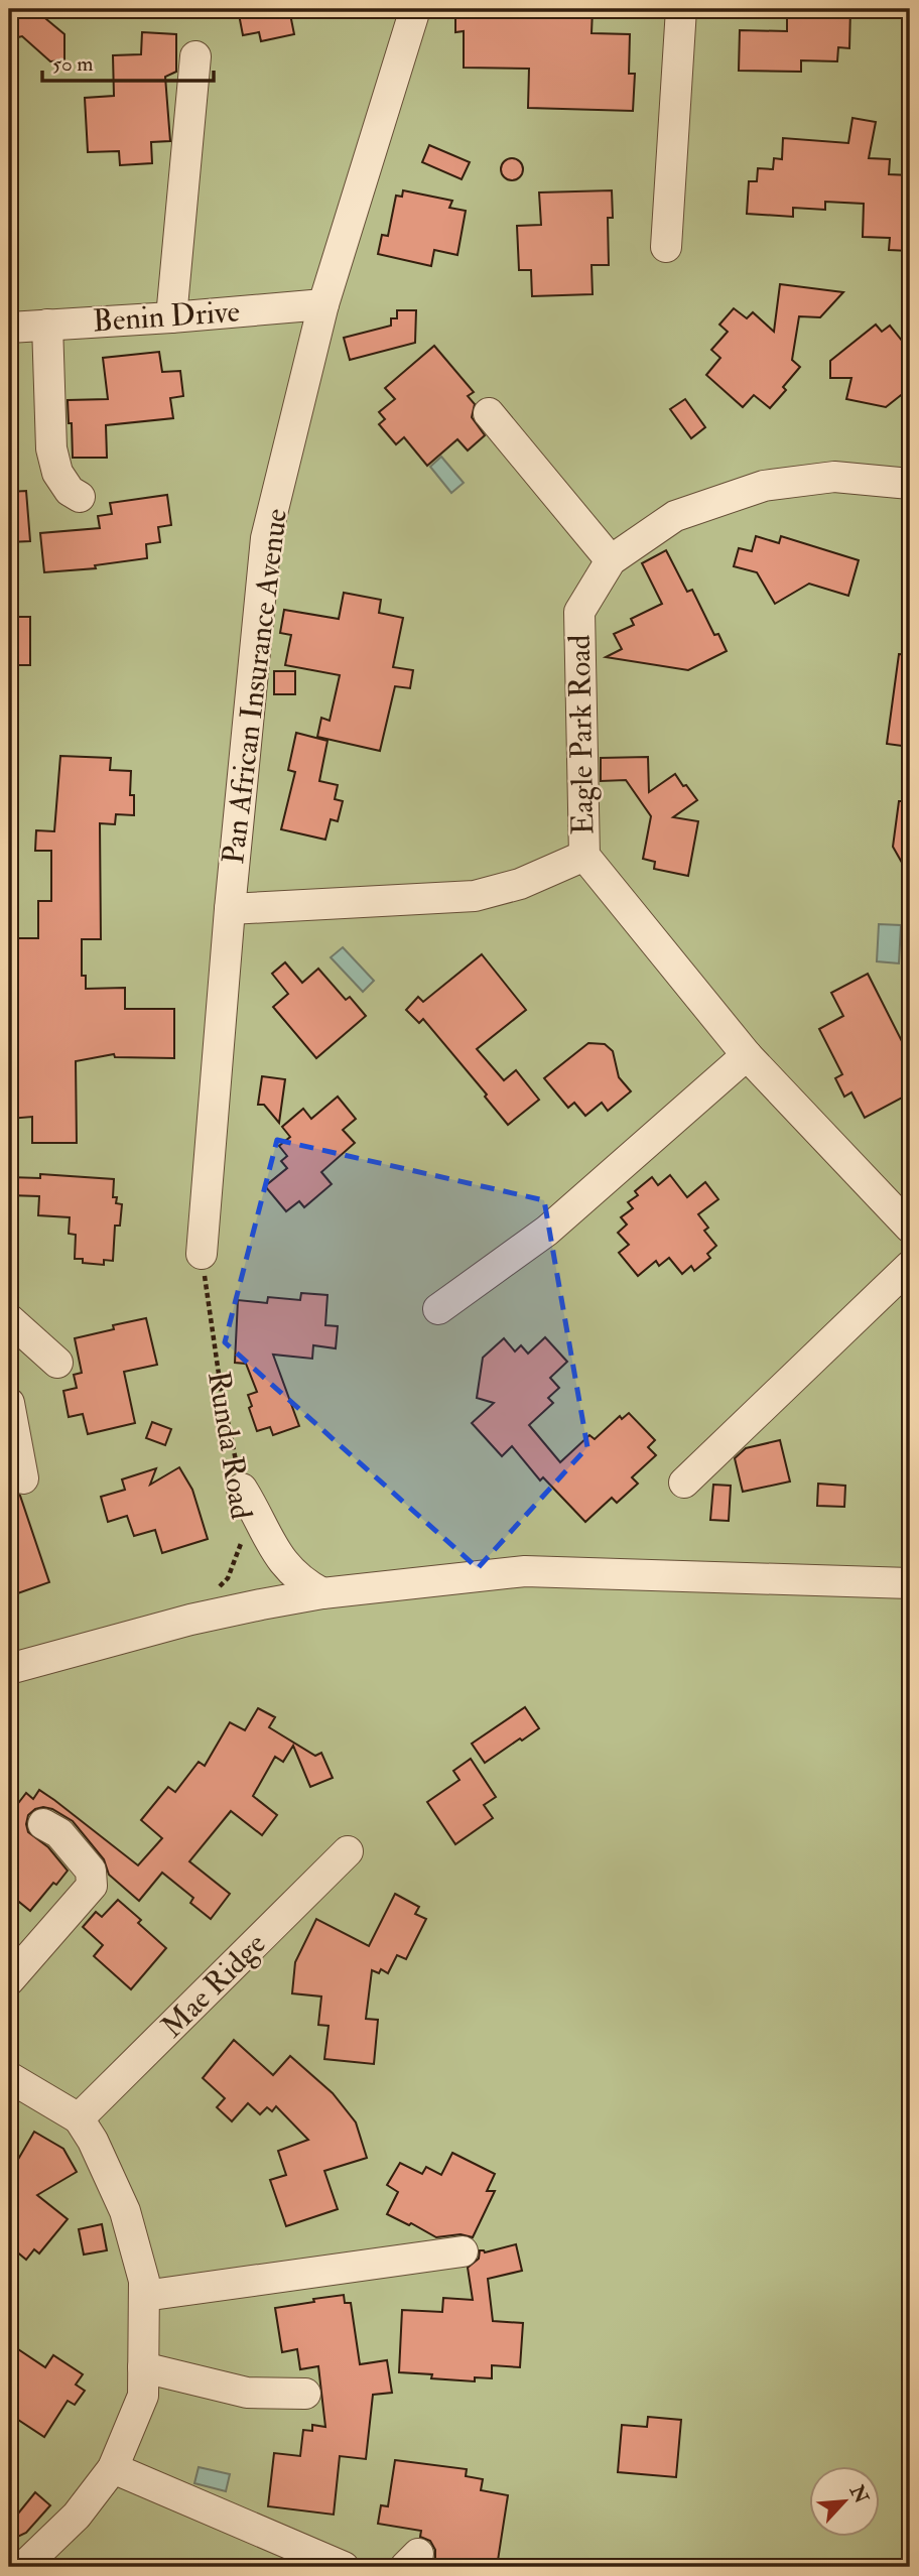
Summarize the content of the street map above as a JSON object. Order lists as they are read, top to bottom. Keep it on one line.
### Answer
{"streets":{"street":["Benin Drive","Pan African Insurance Avenue","Eagle Park Road","Mae Ridge"],"path":["Runda Road"]},"crossings":[["Benin Drive","Pan African Insurance Avenue"],["Pan African Insurance Avenue","Eagle Park Road"],["Pan African Insurance Avenue","Runda Road"]],"scale_bar":"50 m","north":"top right"}
